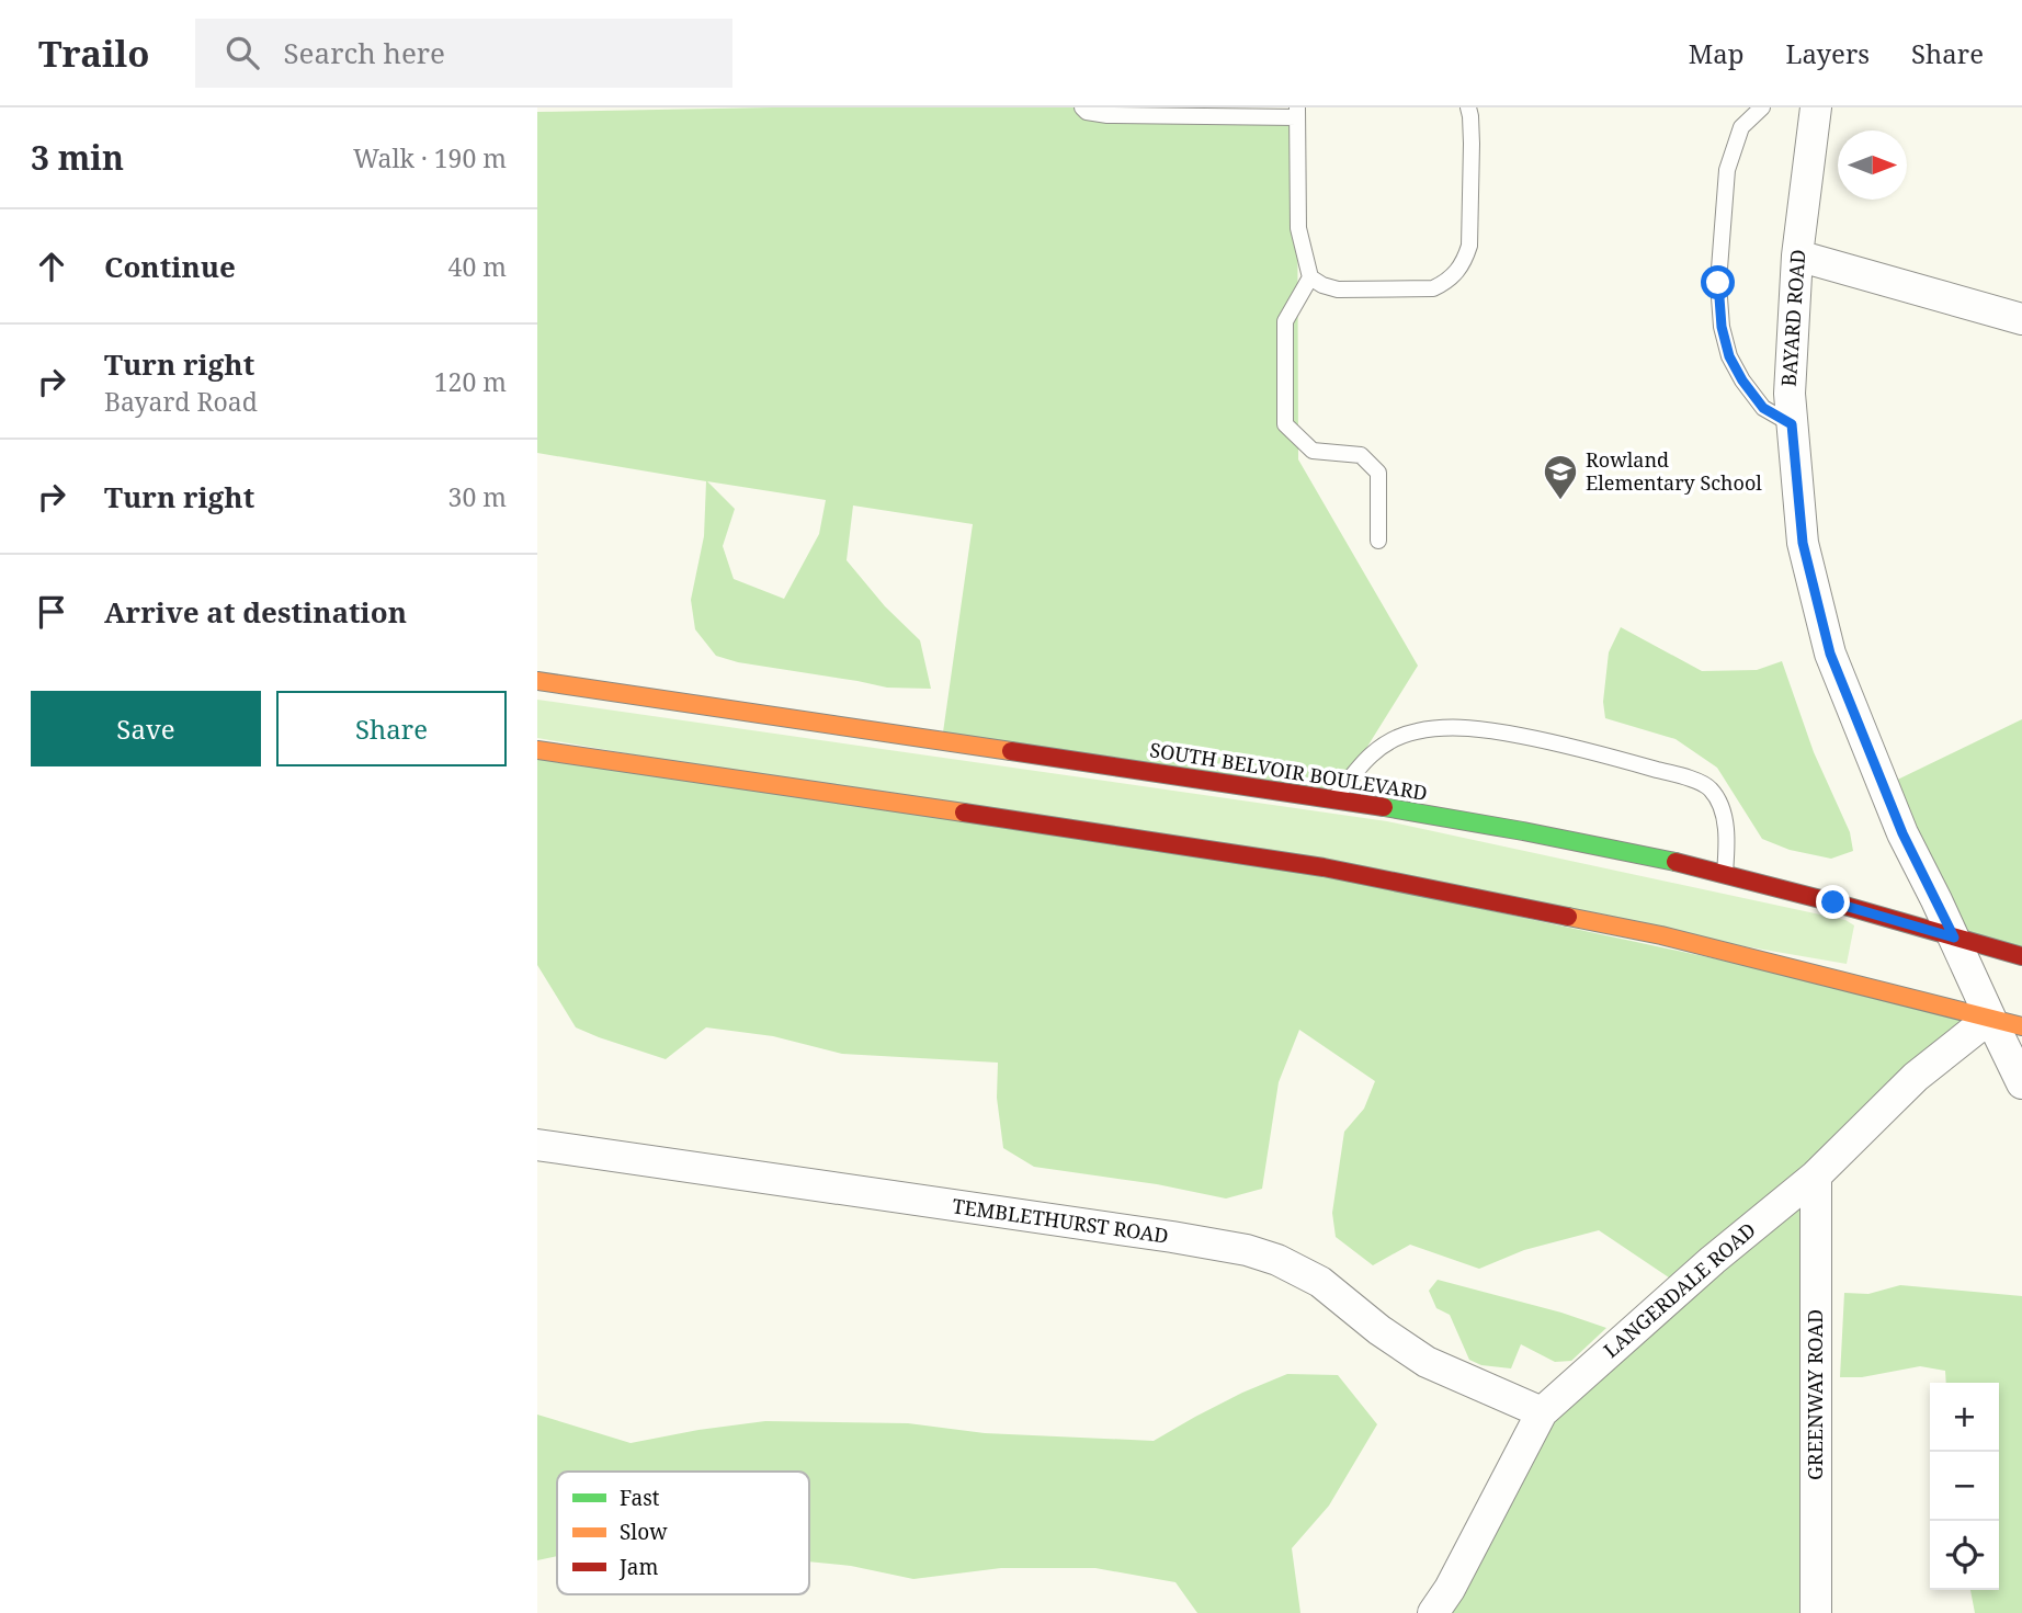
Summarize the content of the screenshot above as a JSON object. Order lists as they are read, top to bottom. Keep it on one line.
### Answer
{"streets":{"street":["BAYARD ROAD","SOUTH BELVOIR BOULEVARD","TEMBLETHURST ROAD","LANGERDALE ROAD","GREENWAY ROAD"]},"crossings":[["BAYARD ROAD","SOUTH BELVOIR BOULEVARD"],["BAYARD ROAD","LANGERDALE ROAD"],["TEMBLETHURST ROAD","LANGERDALE ROAD"],["LANGERDALE ROAD","GREENWAY ROAD"]],"places":{"school or university":["Rowland Elementary School"]},"legend":["Fast","Slow","Jam"],"north":"right","page":{"header":"Trailo","search":"Search here","nav":["Map","Layers","Share"],"heading":["3 min","Walk · 190 m"],"list":[["Continue","40 m"],["Turn right","Bayard Road","120 m"],["Turn right","30 m"],"Arrive at destination"],"buttons":["Save","Share"],"map_buttons":["+","−"]}}
